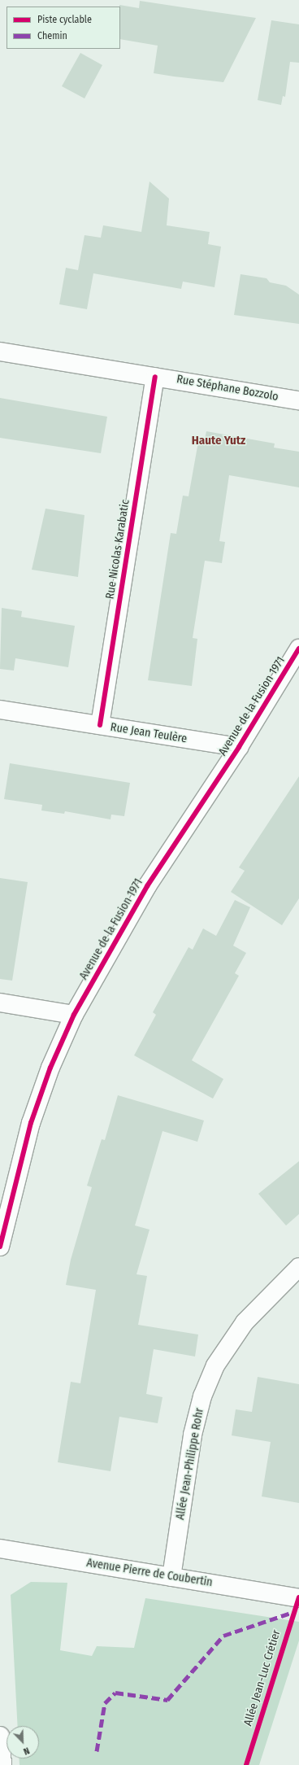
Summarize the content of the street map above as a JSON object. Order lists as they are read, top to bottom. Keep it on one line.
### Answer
{"streets":{"street":["Rue Stéphane Bozzolo","Rue Nicolas Karabatic","Avenue de la Fusion 1971","Rue Jean Teulère","Allée Jean-Philippe Rohr","Avenue Pierre de Coubertin"],"cycle path":["Allée Jean-Luc Crétier"]},"crossings":[["Rue Stéphane Bozzolo","Rue Nicolas Karabatic"],["Rue Nicolas Karabatic","Rue Jean Teulère"],["Avenue de la Fusion 1971","Rue Jean Teulère"],["Allée Jean-Philippe Rohr","Avenue Pierre de Coubertin"]],"districts":["Haute Yutz"],"legend":["Piste cyclable","Chemin"],"north":"bottom right"}
